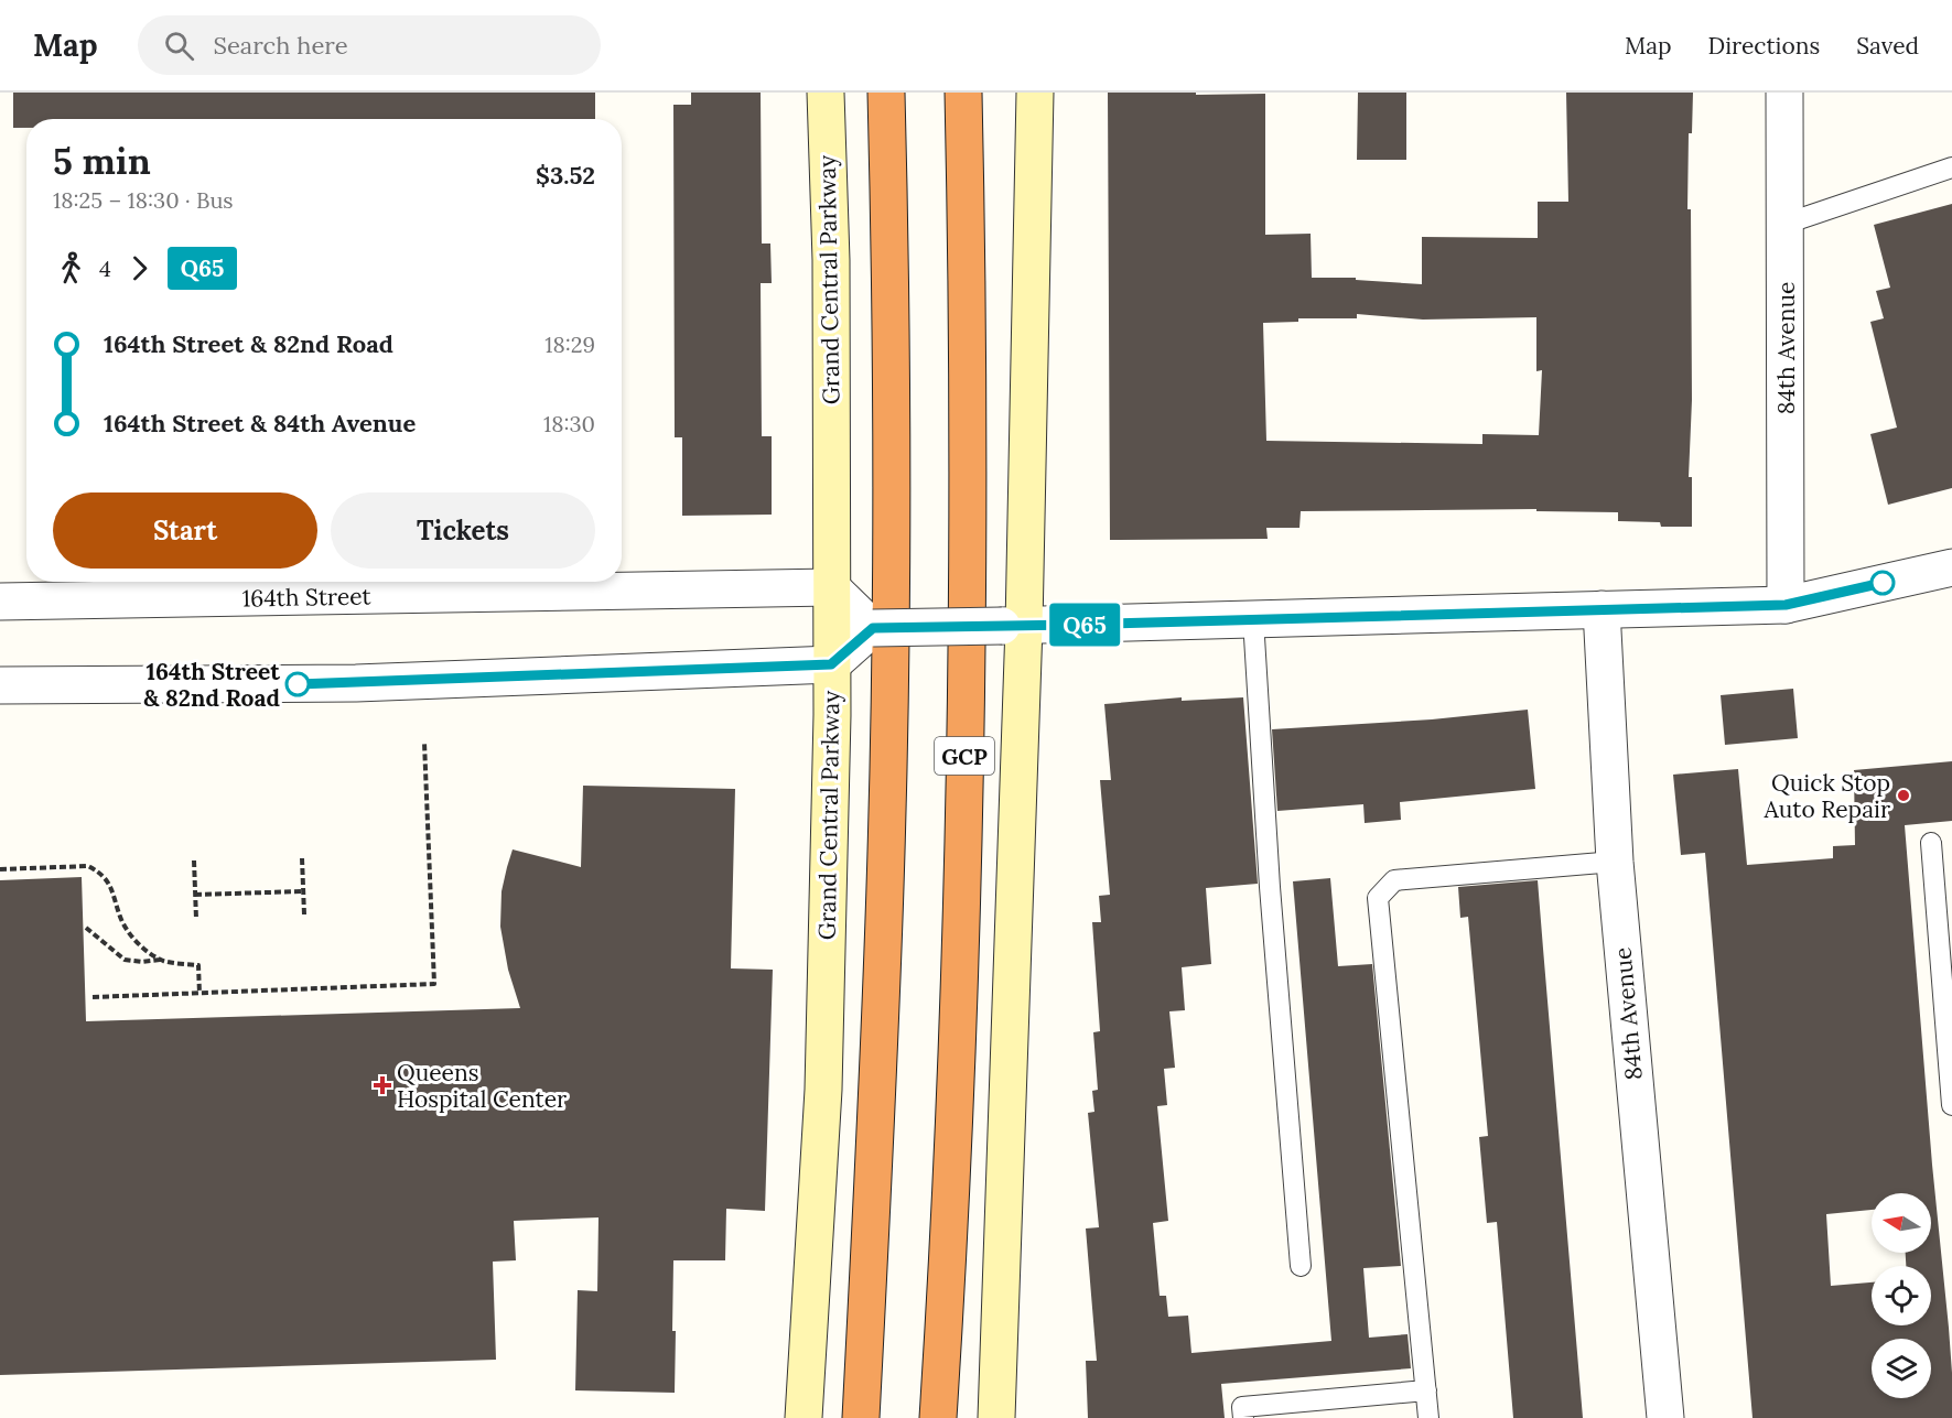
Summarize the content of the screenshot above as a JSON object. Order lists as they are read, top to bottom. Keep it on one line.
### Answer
{"streets":{"highway":["GCP"],"main road":["Grand Central Parkway"],"street":["84th Avenue","164th Street"]},"crossings":[["Grand Central Parkway","164th Street"]],"places":{"other":["164th Street & 82nd Road","Quick Stop Auto Repair"],"health":["Queens Hospital Center"]},"lines":["bus line Q65"],"north":"left","page":{"header":"Map","search":"Search here","nav":["Map","Directions","Saved"],"on_map":"Q65","heading":["5 min","18:25 – 18:30 · Bus","$3.52"],"legs":["4","Q65"],"list":[{"name":"164th Street & 82nd Road","value":"18:29"},{"name":"164th Street & 84th Avenue","value":"18:30"}],"buttons":["Start","Tickets"]}}
